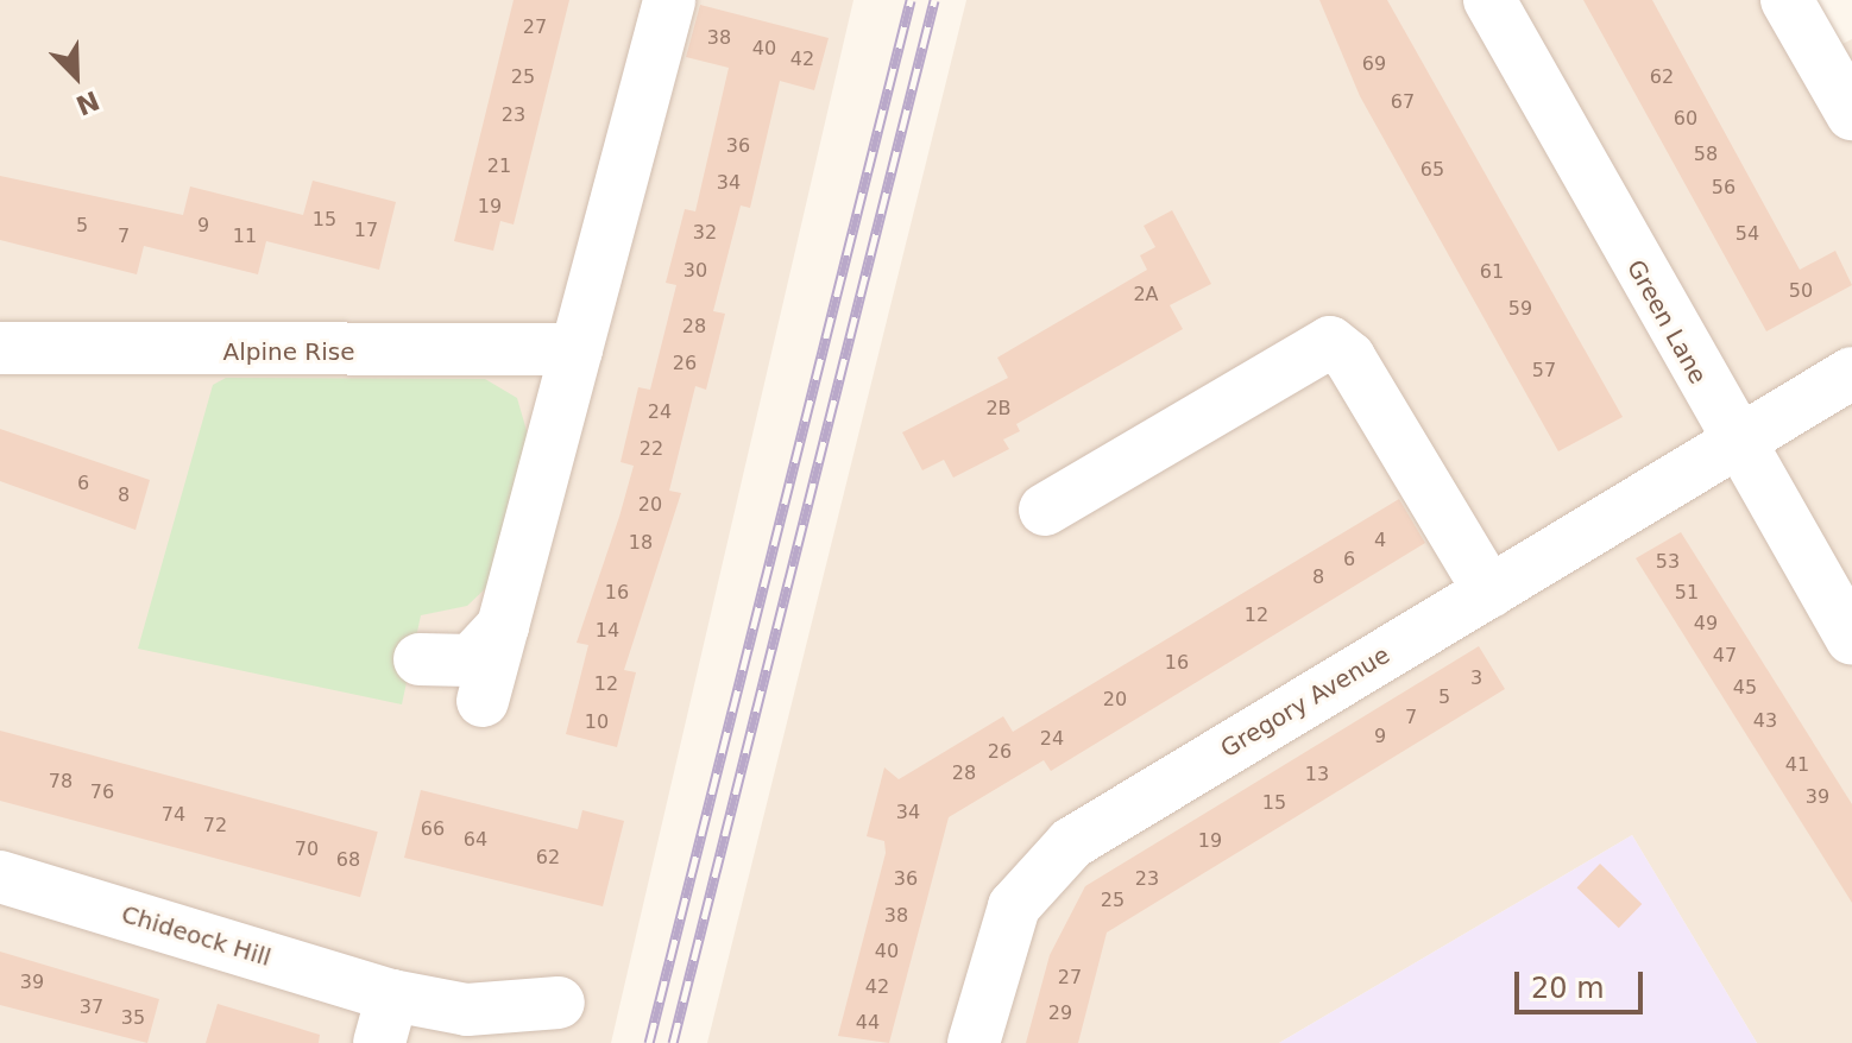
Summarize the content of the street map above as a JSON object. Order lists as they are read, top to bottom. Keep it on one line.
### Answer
{"streets":{"street":["Green Lane","Alpine Rise","Gregory Avenue","Chideock Hill"]},"crossings":[["Green Lane","Gregory Avenue"]],"house_numbers":["27","38","40","42","69","25","62","67","23","60","36","58","21","65","34","56","19","15","5","9","17","32","54","7","11","30","61","50","2A","59","28","26","57","2B","24","22","6","8","20","4","18","6","53","8","16","51","12","49","14","47","16","3","12","45","5","20","7","43","10","9","24","26","41","28","13","78","76","39","15","34","74","72","66","64","19","70","62","68","36","23","25","38","40","27","39","42","37","29","35","44"],"scale_bar":"20 m","north":"bottom right"}
